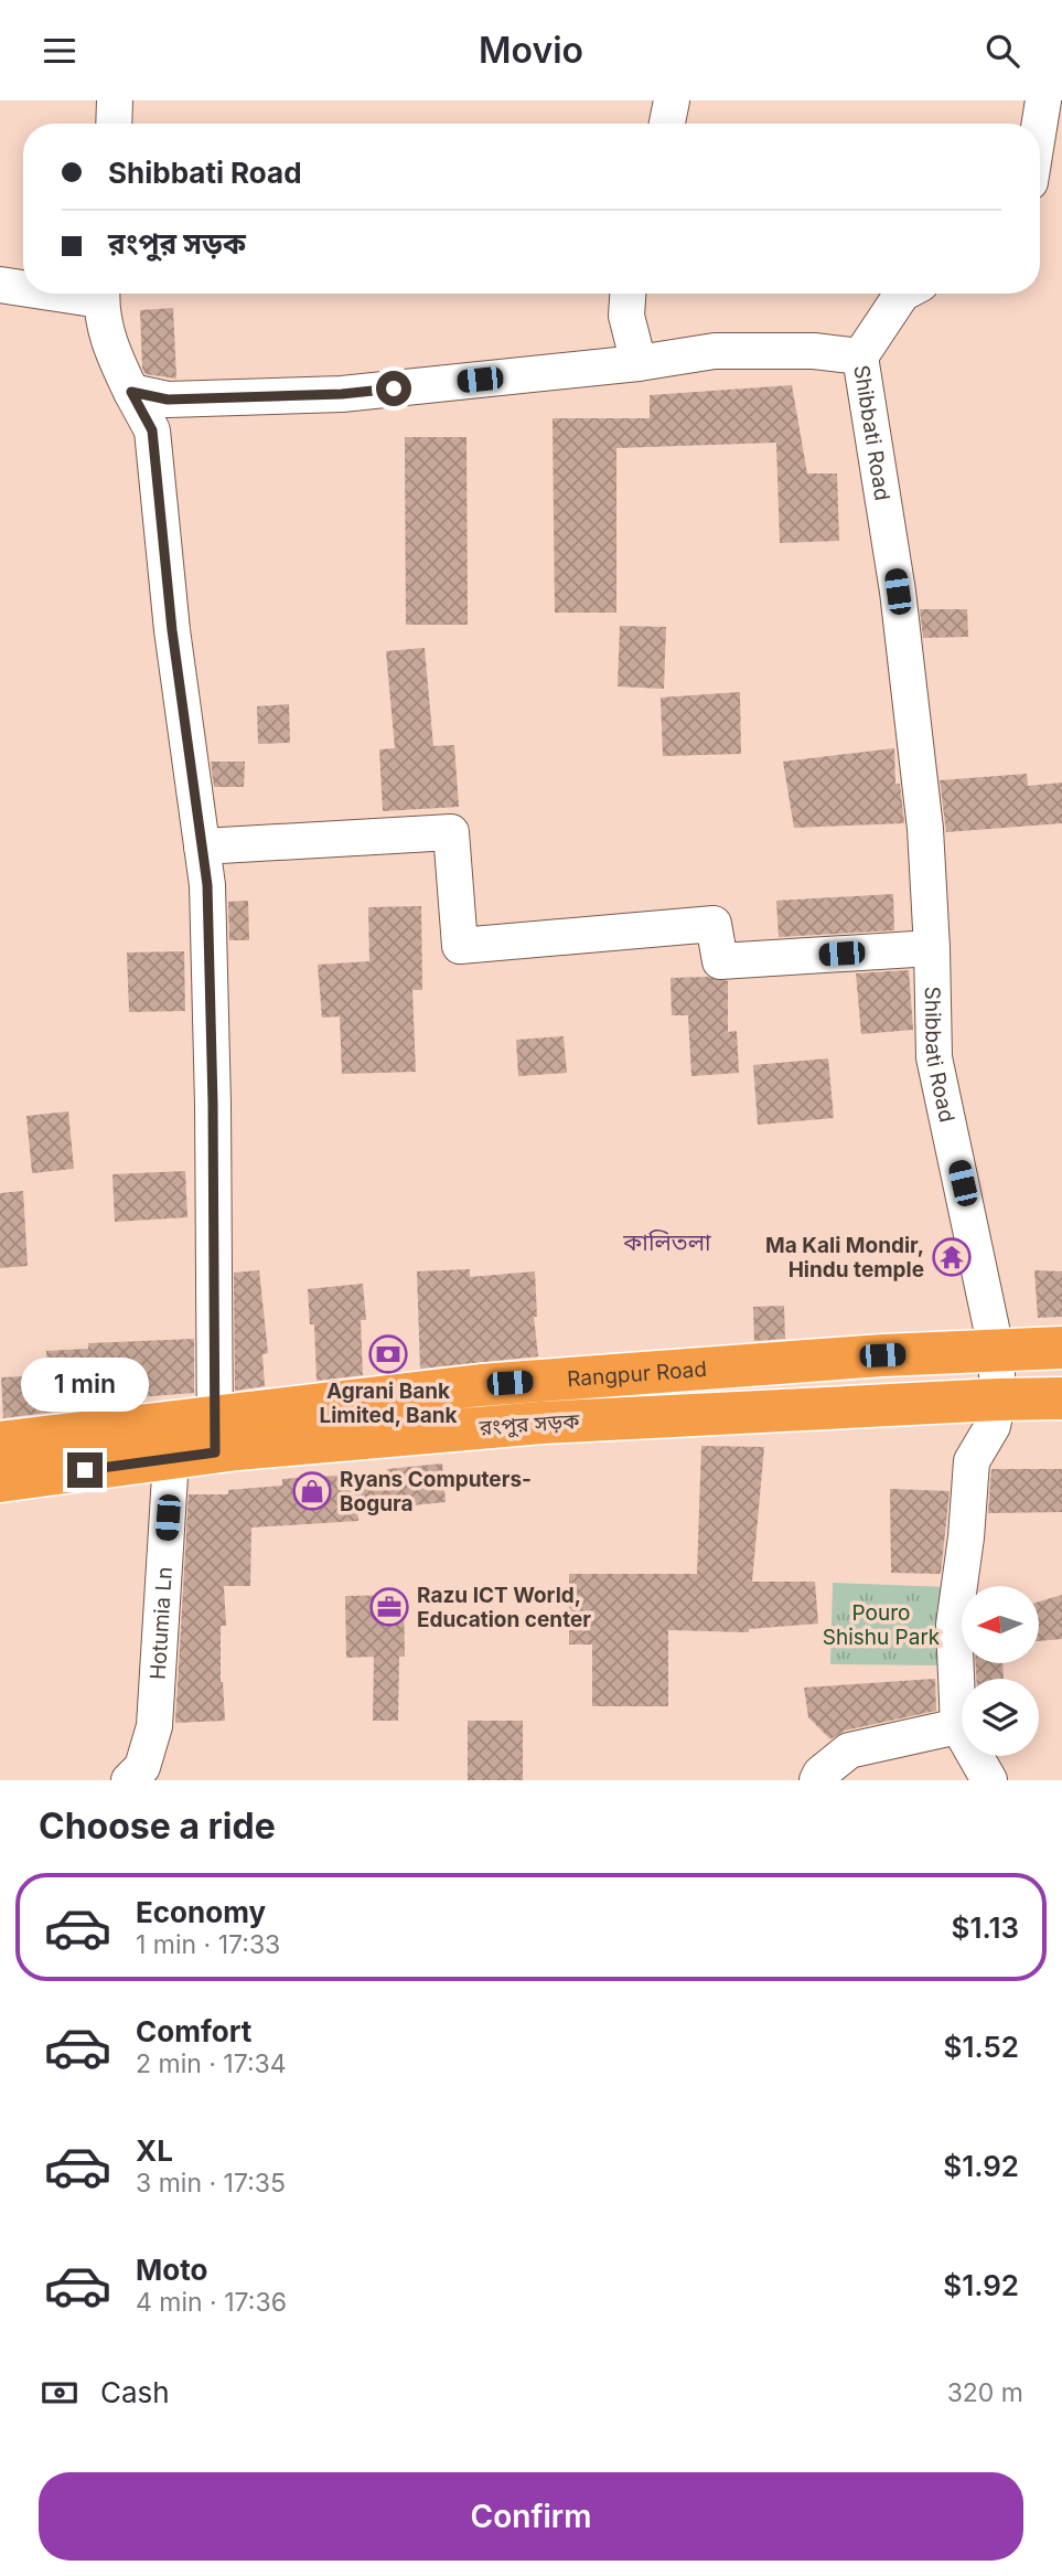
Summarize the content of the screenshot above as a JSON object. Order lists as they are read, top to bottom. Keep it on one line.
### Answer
{"streets":{"highway":["Rangpur Road","রংপুর সড়ক"],"street":["Shibbati Road","Hotumia Ln"]},"crossings":[["Shibbati Road","Rangpur Road"],["Shibbati Road","রংপুর সড়ক"],["Rangpur Road","রংপুর সড়ক"],["রংপুর সড়ক","Hotumia Ln"]],"districts":["কালিতলা"],"parks":["Pouro Shishu Park"],"places":{"temple":["Ma Kali Mondir, Hindu temple"],"bank":["Agrani Bank Limited, Bank"],"shop":["Ryans Computers- Bogura"],"office":["Razu ICT World, Education center"]},"north":"left","page":{"header":"Movio","banner":["Shibbati Road","রংপুর সড়ক"],"bubble":"1 min","heading":"Choose a ride","list":[{"name":"Economy","note":"1 min · 17:33","value":"$1.13"},{"name":"Comfort","note":"2 min · 17:34","value":"$1.52"},{"name":"XL","note":"3 min · 17:35","value":"$1.92"},{"name":"Moto","note":"4 min · 17:36","value":"$1.92"}],"pay":["Cash","320 m"],"buttons":"Confirm"}}
